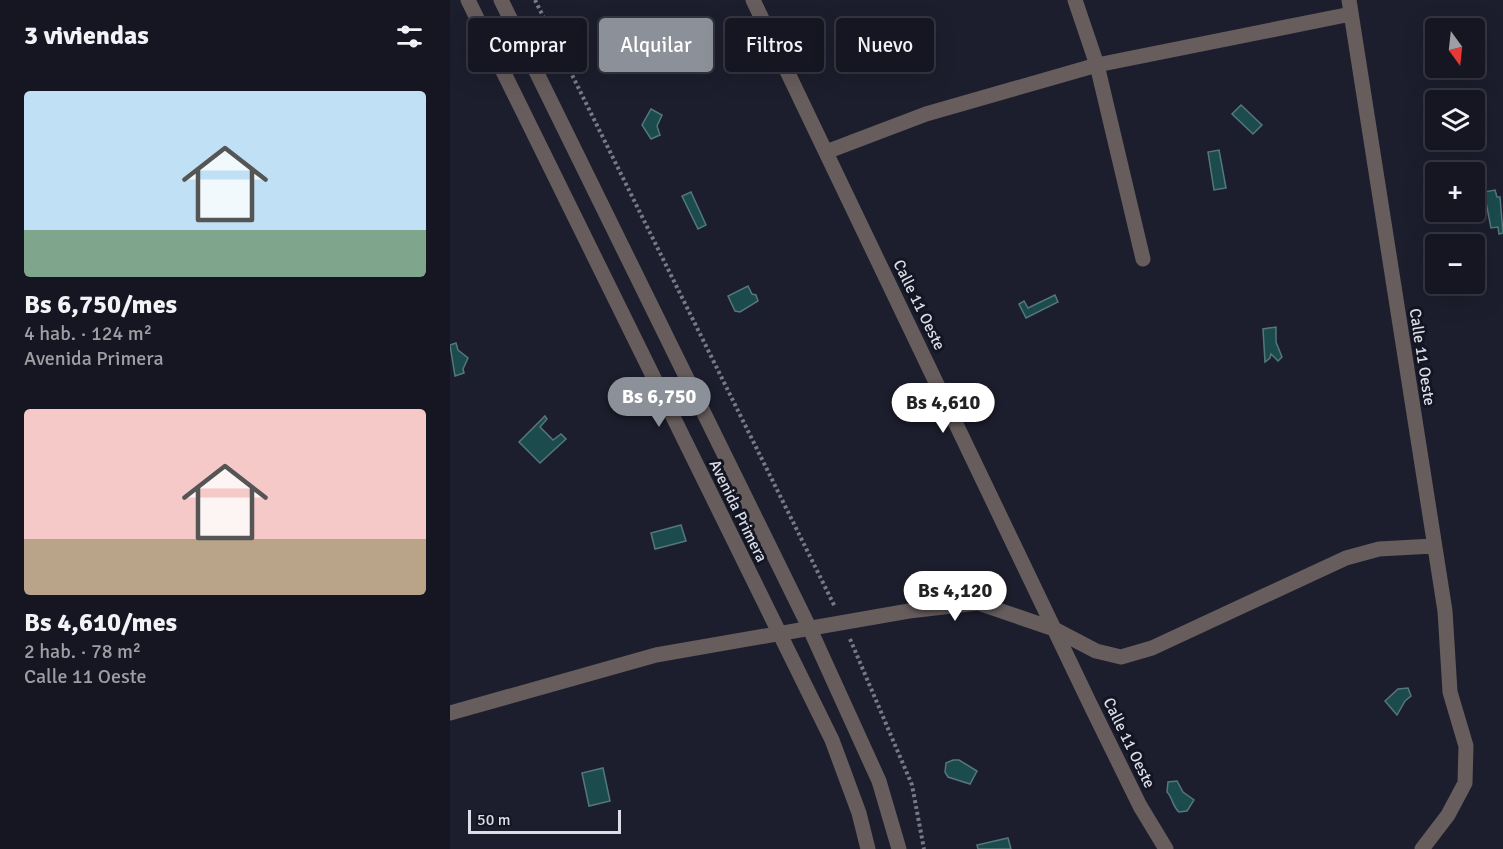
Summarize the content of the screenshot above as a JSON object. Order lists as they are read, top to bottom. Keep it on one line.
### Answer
{"streets":{"street":["Calle 11 Oeste","Avenida Primera"]},"scale_bar":"50 m","north":"bottom","page":{"heading":"3 viviendas","map_buttons":["+","−"],"chip":["Comprar","Alquilar","Filtros","Nuevo"],"list":[{"name":"Bs 6,750/mes","note":"4 hab. · 124 m² · Avenida Primera"},{"name":"Bs 4,610/mes","note":"2 hab. · 78 m² · Calle 11 Oeste"}],"price":["Bs 6,750","Bs 4,610","Bs 4,120"],"scale":"50 m"}}
